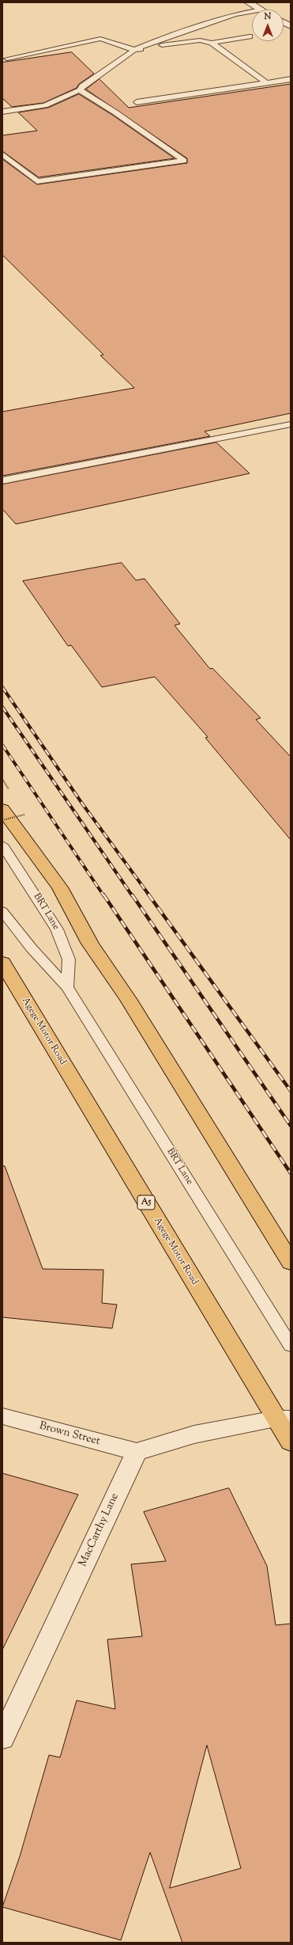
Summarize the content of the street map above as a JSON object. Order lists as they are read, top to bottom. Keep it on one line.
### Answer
{"streets":{"highway":["Agege Motor Road","A5"],"street":["Brown Street","MacCarthy Lane"],"lane":["BRT Lane"]},"crossings":[["Brown Street","MacCarthy Lane"]],"north":"top"}
